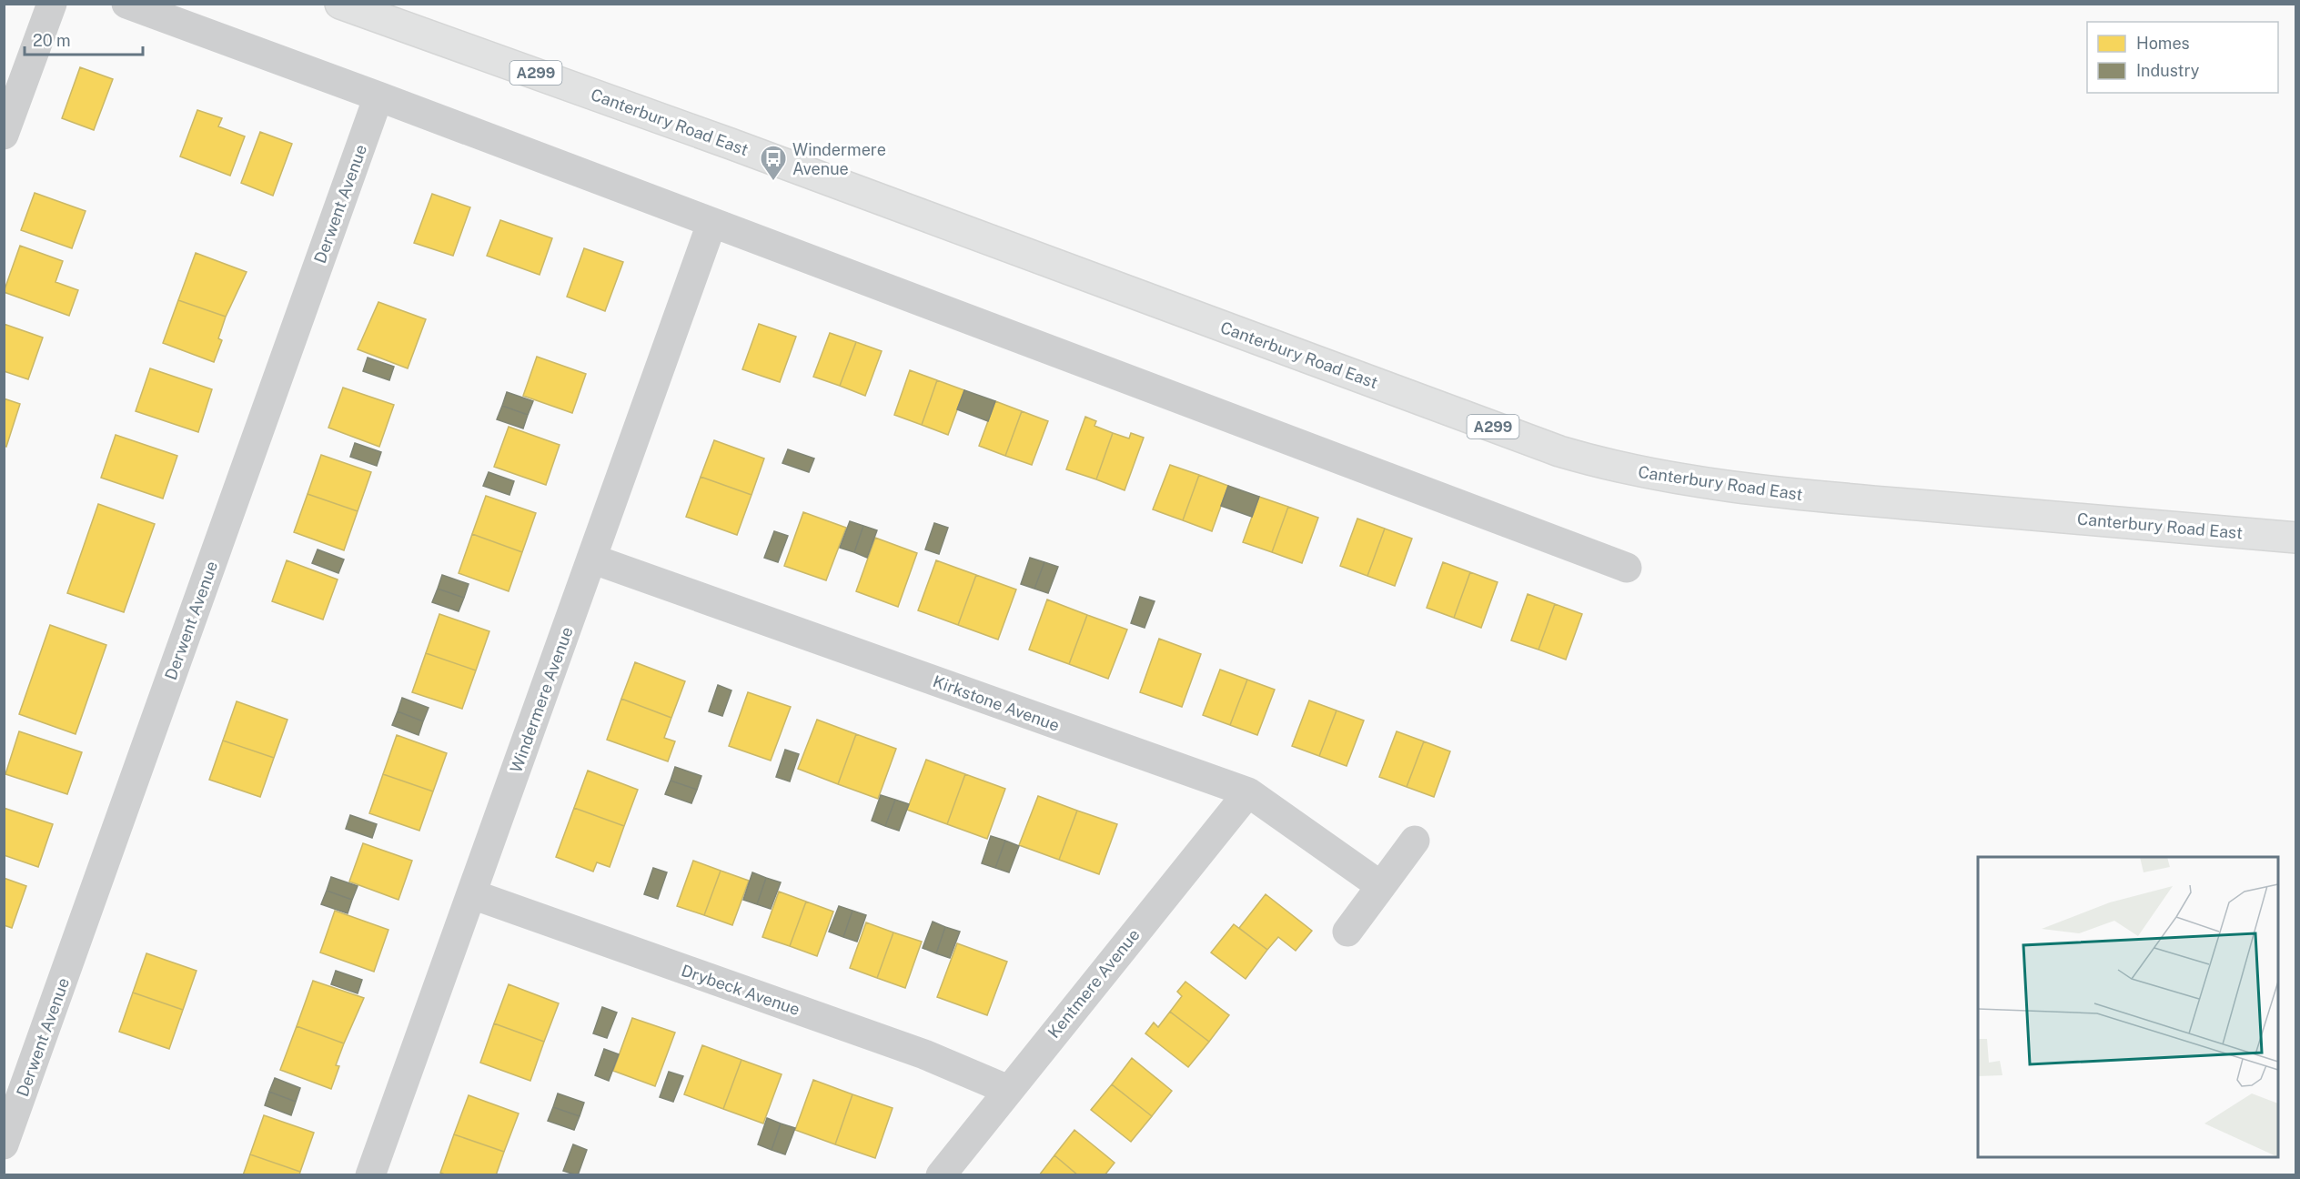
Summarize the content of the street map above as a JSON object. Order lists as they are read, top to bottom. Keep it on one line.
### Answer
{"streets":{"highway":["A299","Canterbury Road East"],"street":["Derwent Avenue","Windermere Avenue","Kirkstone Avenue","Kentmere Avenue","Drybeck Avenue"]},"crossings":[["Windermere Avenue","Kirkstone Avenue"],["Windermere Avenue","Drybeck Avenue"],["Kirkstone Avenue","Kentmere Avenue"],["Kentmere Avenue","Drybeck Avenue"]],"places":{"bus stop":["Windermere Avenue"]},"legend":["Homes","Industry"],"scale_bar":"20 m"}
